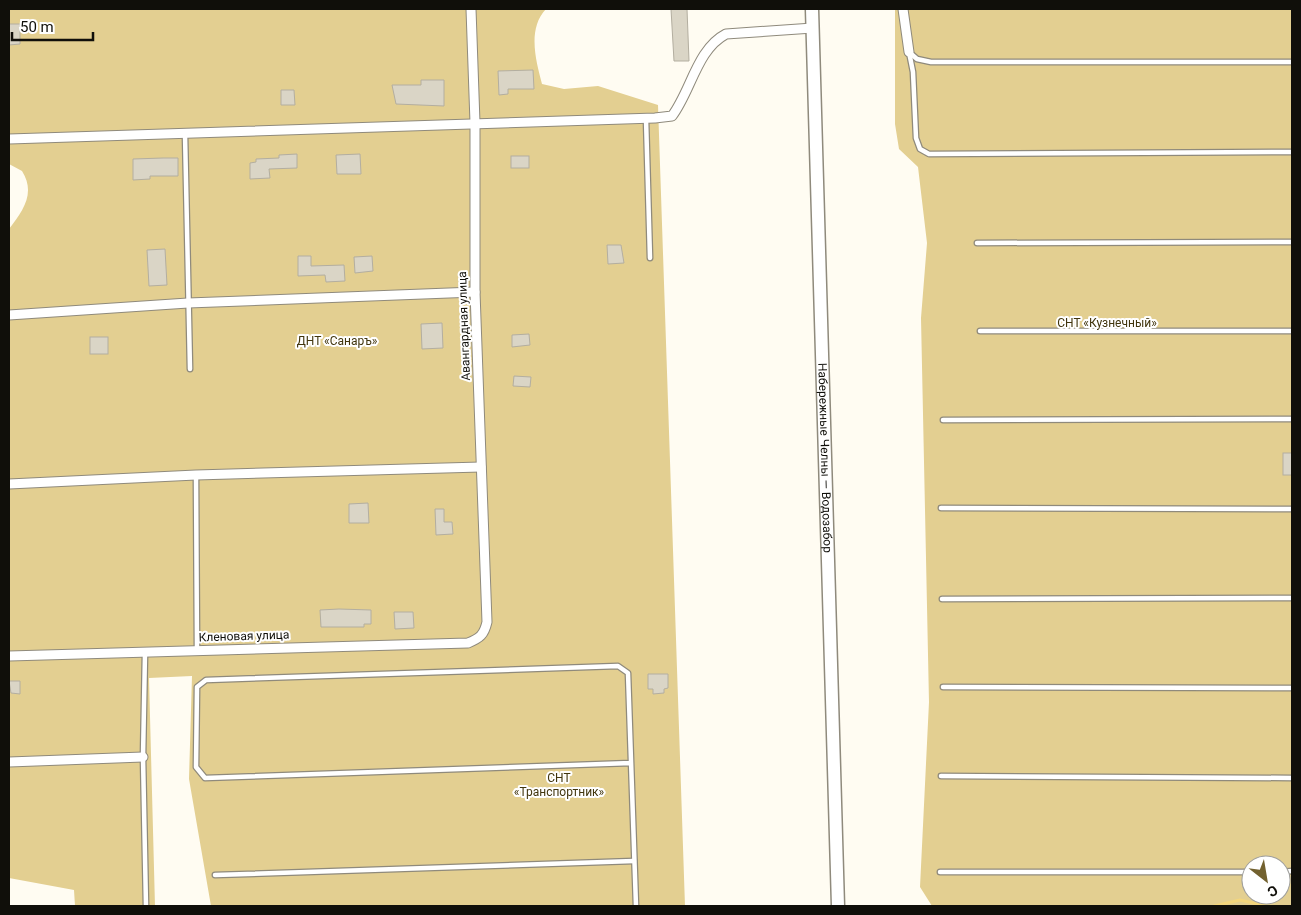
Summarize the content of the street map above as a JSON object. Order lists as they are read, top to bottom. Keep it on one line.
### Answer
{"streets":{"main road":["Набережные Челны — Водозабор"],"street":["Авангардная улица","Кленовая улица"]},"crossings":[["Авангардная улица","Кленовая улица"]],"parks":["СНТ «Кузнечный»","ДНТ «Санаръ»","СНТ «Транспортник»"],"scale_bar":"50 m","north":"bottom right"}
